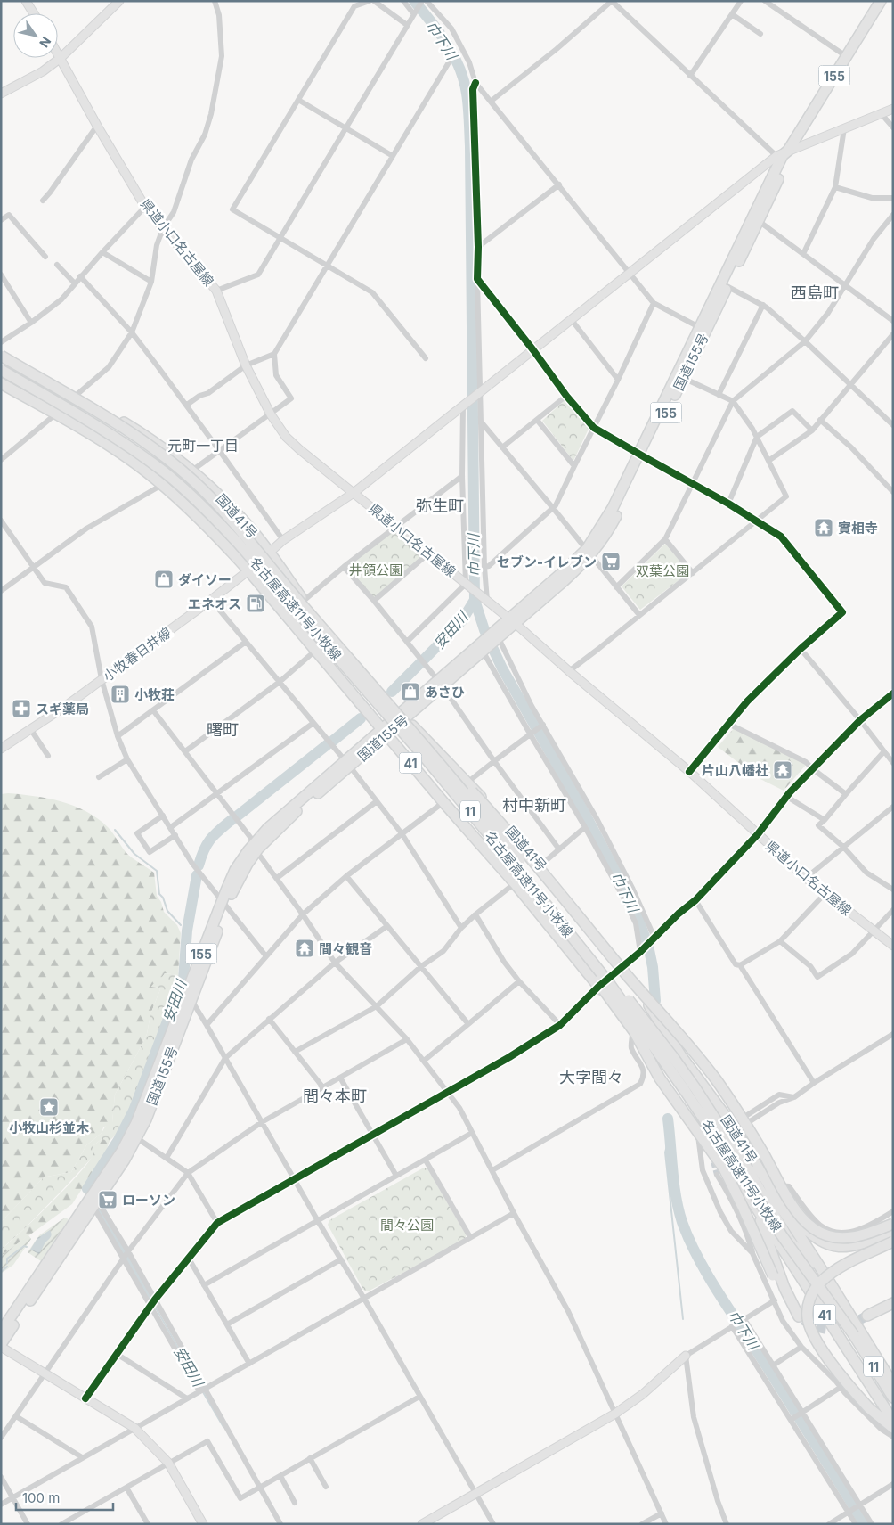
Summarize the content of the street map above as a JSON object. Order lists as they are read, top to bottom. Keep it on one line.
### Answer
{"streets":{"highway":["155","国道155号","国道41号","名古屋高速11号小牧線","41","11"],"main road":["県道小口名古屋線","小牧春日井線"]},"crossings":[["県道小口名古屋線","国道155号"],["県道小口名古屋線","小牧春日井線"],["国道155号","国道41号"],["国道155号","小牧春日井線"],["国道41号","小牧春日井線"],["国道41号","11"],["名古屋高速11号小牧線","11"]],"districts":["西島町","元町一丁目","弥生町","曙町","村中新町","大字間々","間々本町"],"water":["巾下川","安田川"],"parks":["井領公園","双葉公園","間々公園"],"places":{"temple":["實相寺","片山八幡社","間々観音"],"supermarket":["セブン-イレブン","ローソン"],"shop":["ダイソー","あさひ"],"fuel station":["エネオス"],"building":["小牧荘"],"pharmacy":["スギ薬局"],"place":["小牧山杉並木"]},"scale_bar":"100 m","north":"bottom right"}
